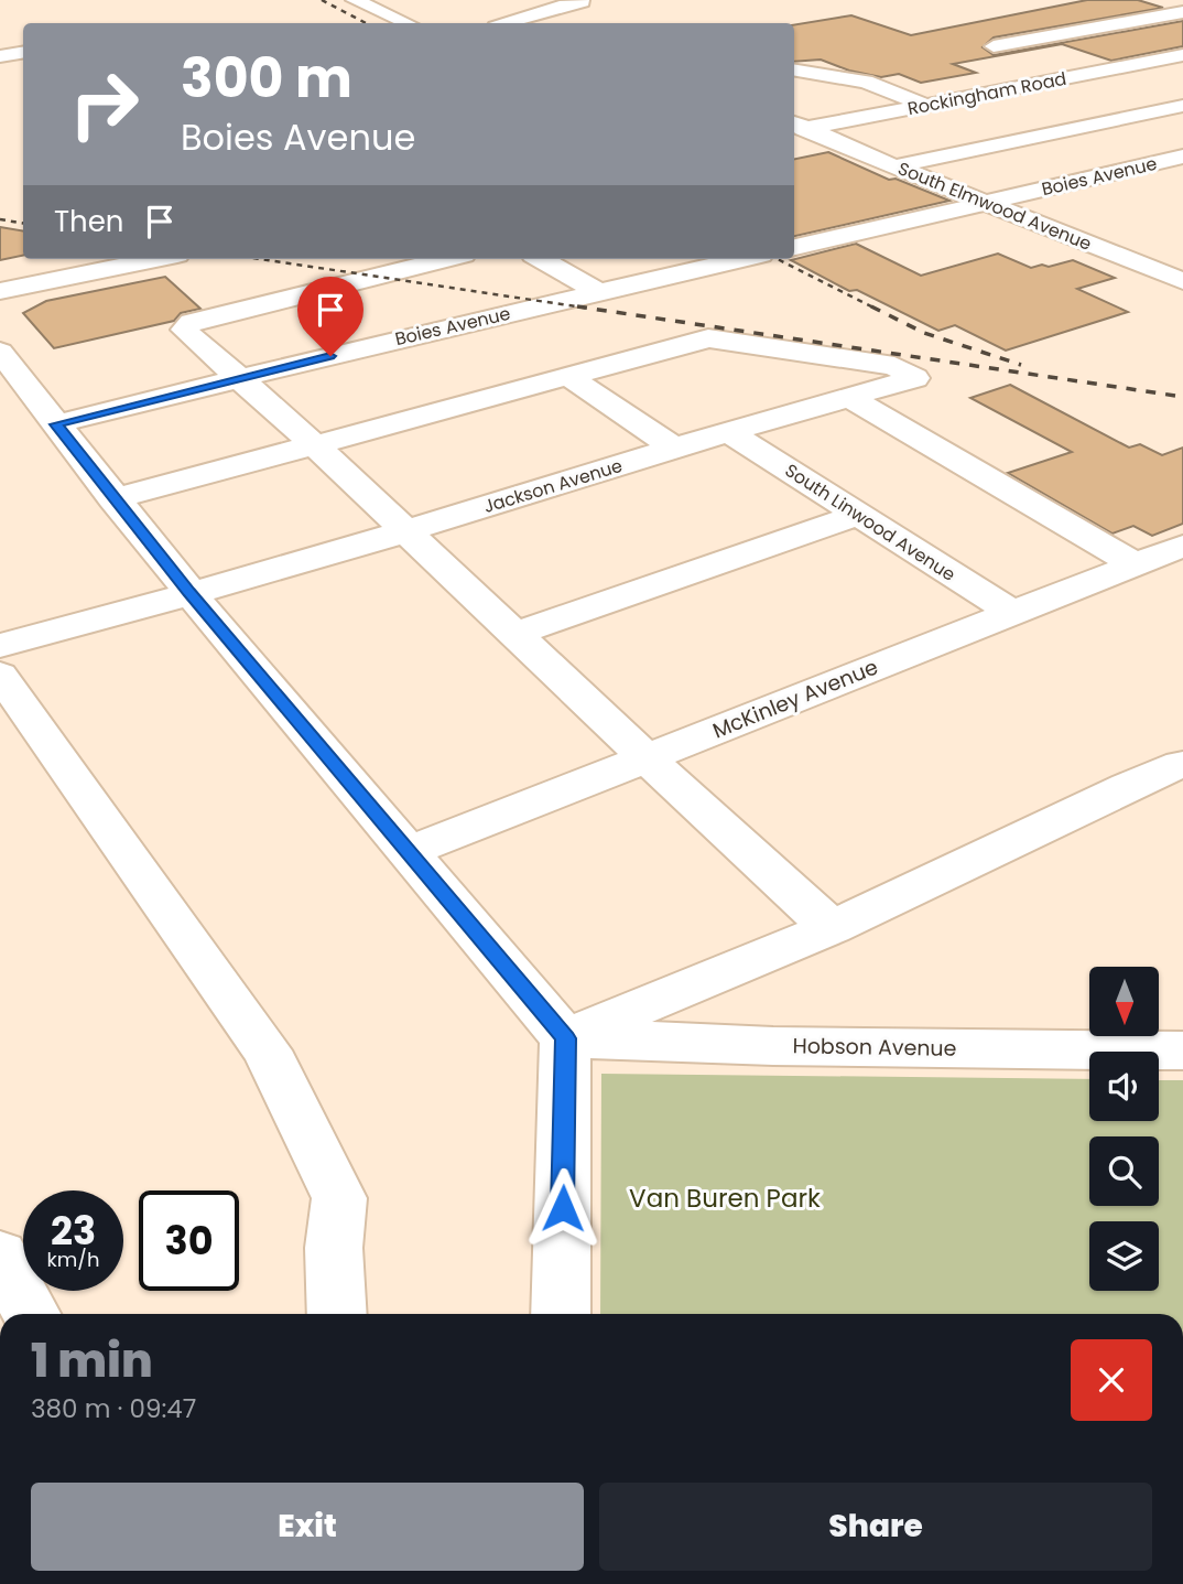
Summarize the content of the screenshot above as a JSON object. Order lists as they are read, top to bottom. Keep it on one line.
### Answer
{"streets":{"street":["Rockingham Road","Boies Avenue","South Elmwood Avenue","Jackson Avenue","South Linwood Avenue","McKinley Avenue","Hobson Avenue"]},"crossings":[["Rockingham Road","South Elmwood Avenue"],["Boies Avenue","South Elmwood Avenue"],["Jackson Avenue","South Linwood Avenue"],["South Linwood Avenue","McKinley Avenue"]],"parks":["Van Buren Park"],"north":"bottom","page":{"turn":["300 m","Boies Avenue"],"then":"Then","speed":"23 km/h","limit":"30","heading":["1 min","380 m · 09:47"],"buttons":["Exit","Share"]}}
